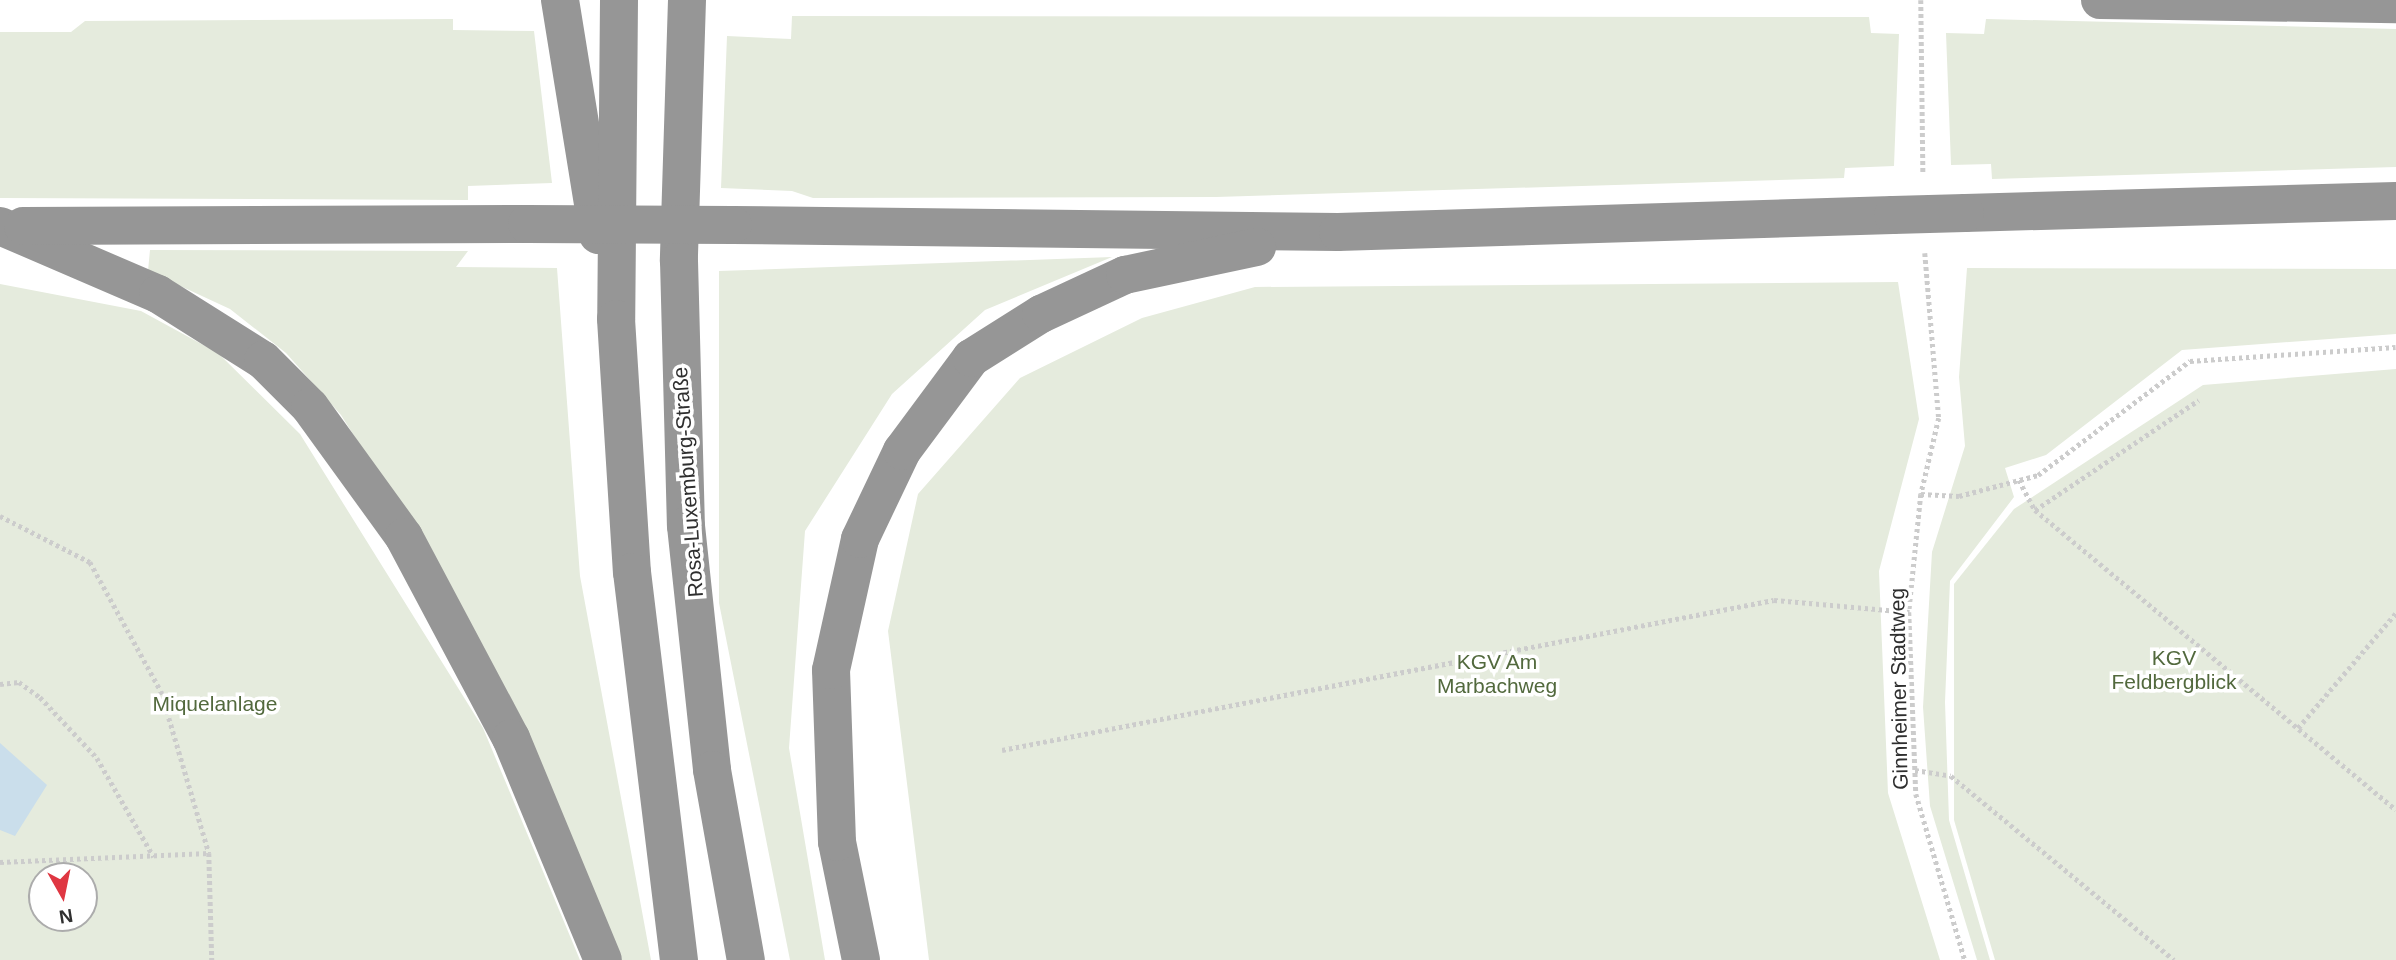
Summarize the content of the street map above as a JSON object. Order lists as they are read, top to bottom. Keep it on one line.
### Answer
{"streets":{"highway":["Rosa-Luxemburg-Straße"],"path":["Ginnheimer Stadtweg"]},"parks":["KGV Feldbergblick","KGV Am Marbachweg","Miquelanlage"],"north":"bottom"}
